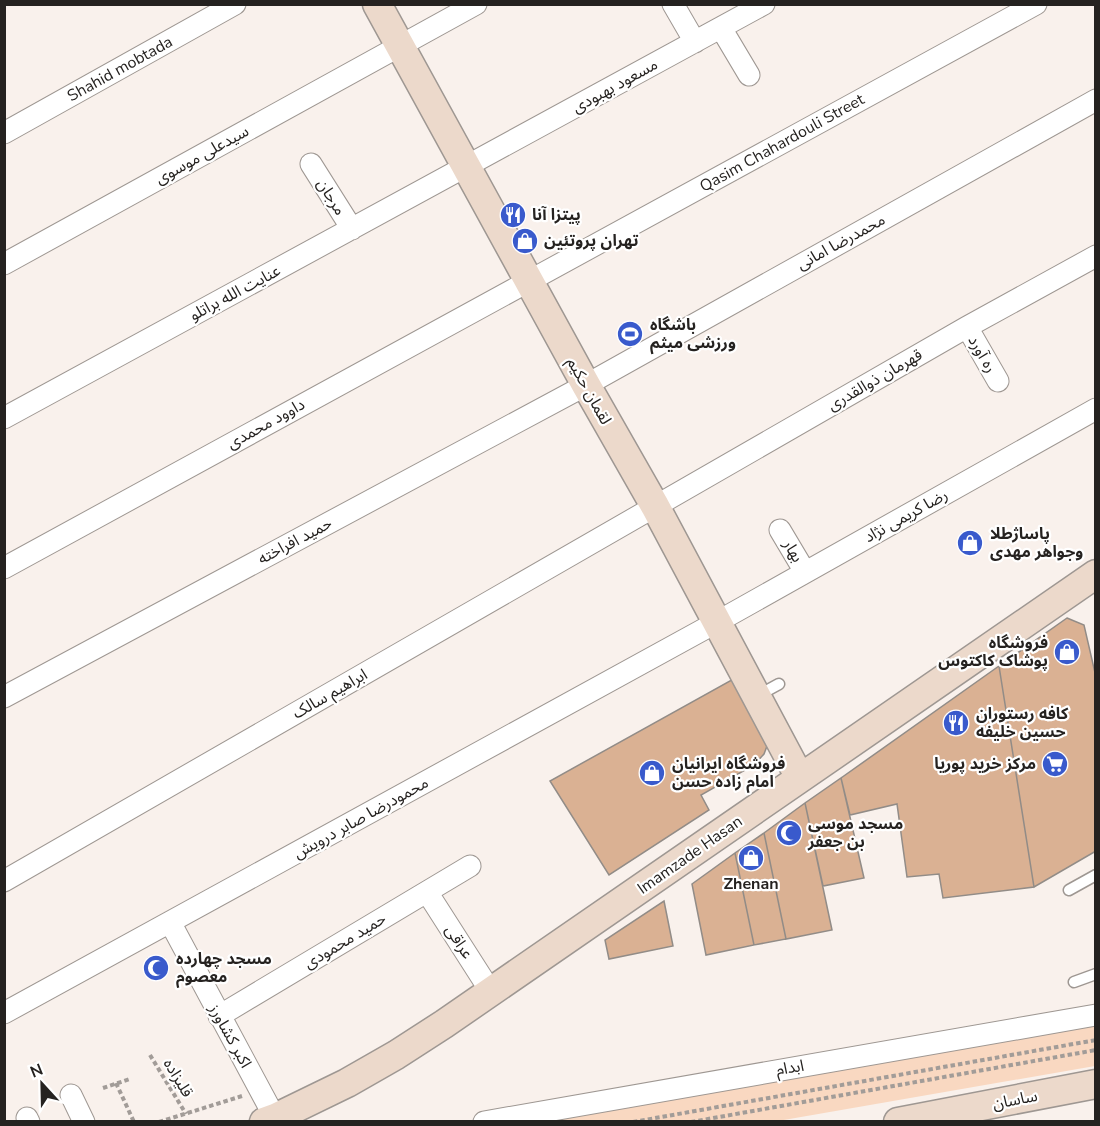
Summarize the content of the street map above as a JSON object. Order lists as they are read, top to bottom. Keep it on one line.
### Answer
{"streets":{"street":["Shahid mobtada","مسعود بهبودی","Qasim Chahardouli Street","سیدعلی موسوی","مرجان","محمدرضا امانی","عنایت الله براتلو","ره آورد","قهرمان ذوالقدری","لقمان حکیم","داوود محمدی","رضا کریمی نژاد","حمید افراخته","بهار","ابراهیم سالک","محمودرضا صابر درویش","Imamzade Hasan","حمید محمودی","عراقی","اکبر کشاورز","ابدام","ساسان"],"path":["قلیزاده"]},"crossings":[["مسعود بهبودی","عنایت الله براتلو"],["مسعود بهبودی","لقمان حکیم"],["Qasim Chahardouli Street","لقمان حکیم"],["Qasim Chahardouli Street","داوود محمدی"],["سیدعلی موسوی","لقمان حکیم"],["مرجان","عنایت الله براتلو"],["محمدرضا امانی","لقمان حکیم"],["محمدرضا امانی","حمید افراخته"],["عنایت الله براتلو","لقمان حکیم"],["ره آورد","قهرمان ذوالقدری"],["قهرمان ذوالقدری","لقمان حکیم"],["قهرمان ذوالقدری","ابراهیم سالک"],["لقمان حکیم","داوود محمدی"],["لقمان حکیم","رضا کریمی نژاد"],["لقمان حکیم","حمید افراخته"],["لقمان حکیم","ابراهیم سالک"],["لقمان حکیم","محمودرضا صابر درویش"],["لقمان حکیم","Imamzade Hasan"],["رضا کریمی نژاد","بهار"],["رضا کریمی نژاد","محمودرضا صابر درویش"],["محمودرضا صابر درویش","اکبر کشاورز"],["Imamzade Hasan","عراقی"],["Imamzade Hasan","اکبر کشاورز"],["حمید محمودی","عراقی"],["حمید محمودی","اکبر کشاورز"]],"places":{"restaurant":["پیتزا آنا","کافه رستوران حسین خلیفه"],"shop":["تهران پروتئین","پاساژطلا وجواهر مهدی","فروشگاه پوشاک کاکتوس","فروشگاه ایرانیان امام زاده حسن","Zhenan"],"sports":["باشگاه ورزشی میثم"],"supermarket":["مرکز خرید پوریا"],"mosque":["مسجد موسی بن جعفر","مسجد چهارده معصوم"]},"north":"top"}
